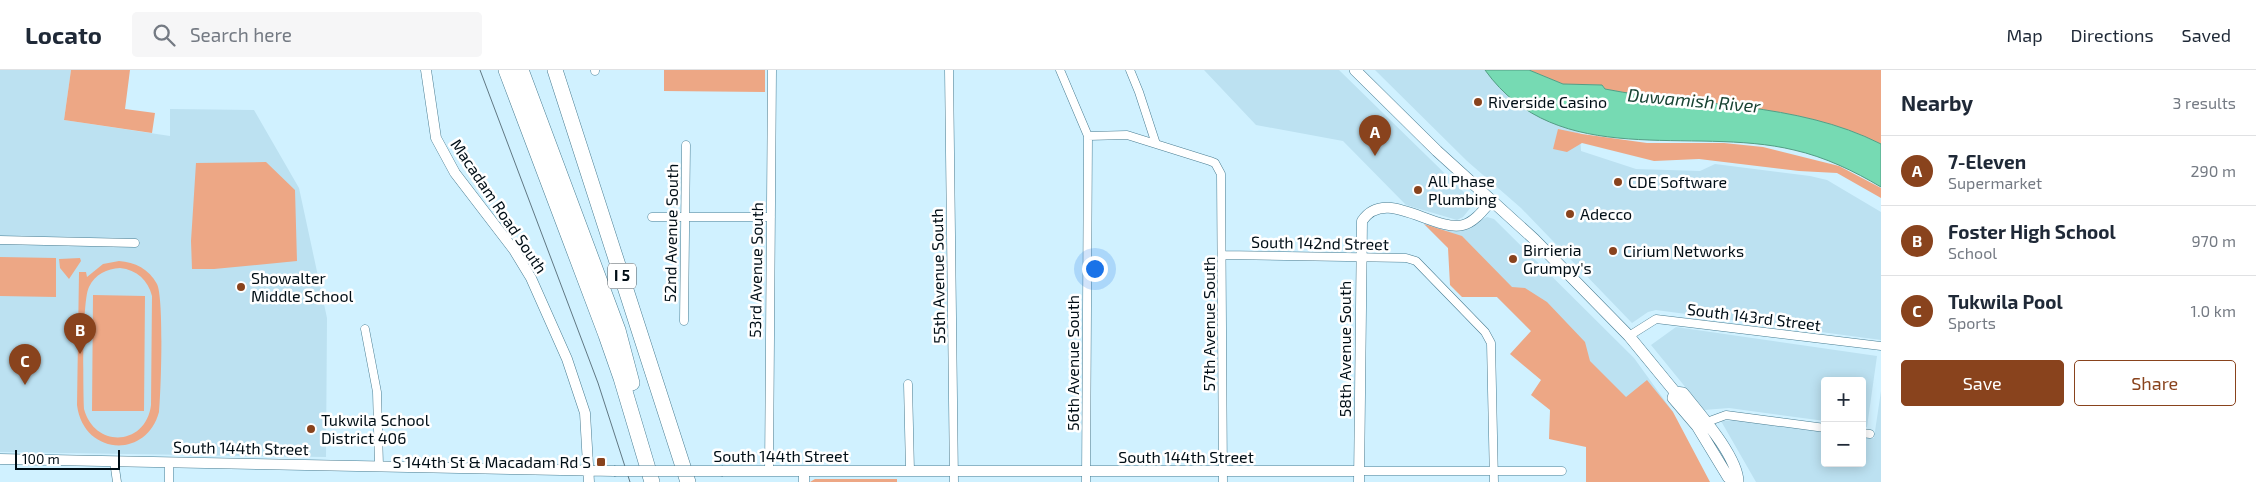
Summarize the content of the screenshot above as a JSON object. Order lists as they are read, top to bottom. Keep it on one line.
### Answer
{"streets":{"highway":["I 5"],"street":["Macadam Road South","52nd Avenue South","South 142nd Street","53rd Avenue South","55th Avenue South","South 143rd Street","57th Avenue South","58th Avenue South","56th Avenue South","South 144th Street"]},"crossings":[["Macadam Road South","South 144th Street"],["South 142nd Street","57th Avenue South"],["South 142nd Street","58th Avenue South"],["South 142nd Street","South 144th Street"],["53rd Avenue South","South 144th Street"],["55th Avenue South","South 144th Street"],["57th Avenue South","South 144th Street"],["58th Avenue South","South 144th Street"],["56th Avenue South","South 144th Street"]],"water":["Duwamish River"],"places":{"other":["Riverside Casino","CDE Software","All Phase Plumbing","Adecco","Cirium Networks","Birrieria Grumpy's","Showalter Middle School","Tukwila School District 406"],"transit":["S 144th St & Macadam Rd S"]},"scale_bar":"100 m","page":{"header":"Locato","search":"Search here","nav":["Map","Directions","Saved"],"heading":["Nearby","3 results"],"pins":["A","B","C"],"list":[{"mark":"A","name":"7-Eleven","note":"Supermarket","value":"290 m"},{"mark":"B","name":"Foster High School","note":"School","value":"970 m"},{"mark":"C","name":"Tukwila Pool","note":"Sports","value":"1.0 km"}],"buttons":["Save","Share"],"map_buttons":["+","−"],"scale":"100 m"}}
